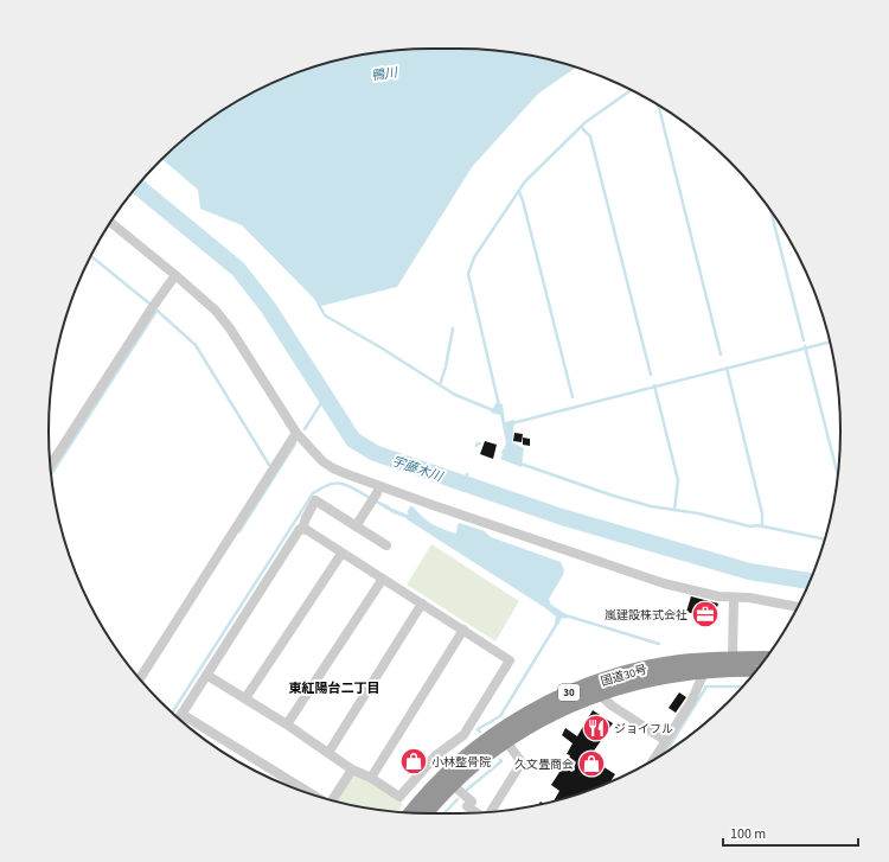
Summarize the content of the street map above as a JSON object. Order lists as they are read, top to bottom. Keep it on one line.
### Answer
{"streets":{"highway":["国道30号","30"]},"districts":["東紅陽台二丁目"],"water":["鴨川","宇藤木川"],"places":{"office":["嵐建設株式会社"],"restaurant":["ジョイフル"],"shop":["小林整骨院","久文畳商会"]},"scale_bar":"100 m"}
